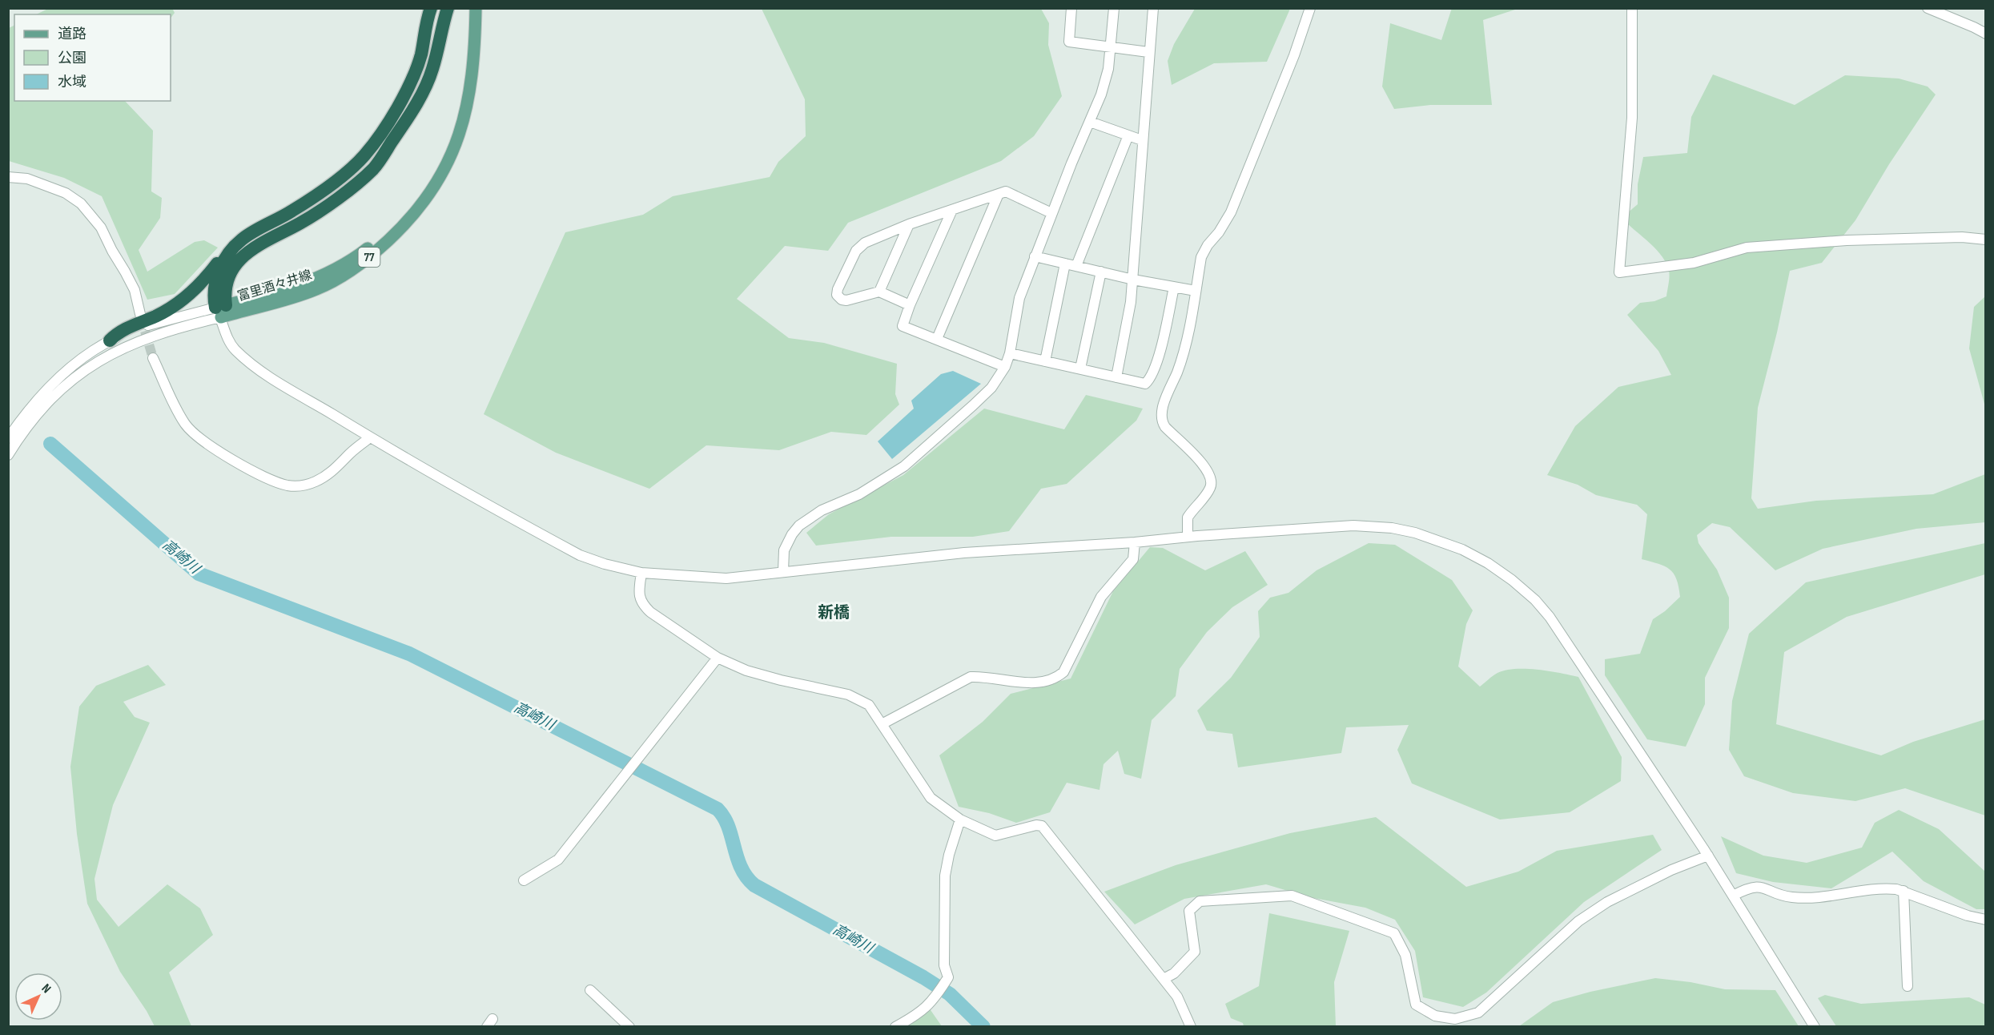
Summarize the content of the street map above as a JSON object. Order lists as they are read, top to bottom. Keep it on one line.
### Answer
{"streets":{"main road":["77","富里酒々井線"]},"districts":["新橋"],"water":["高崎川"],"legend":["道路","公園","水域"],"north":"top right"}
